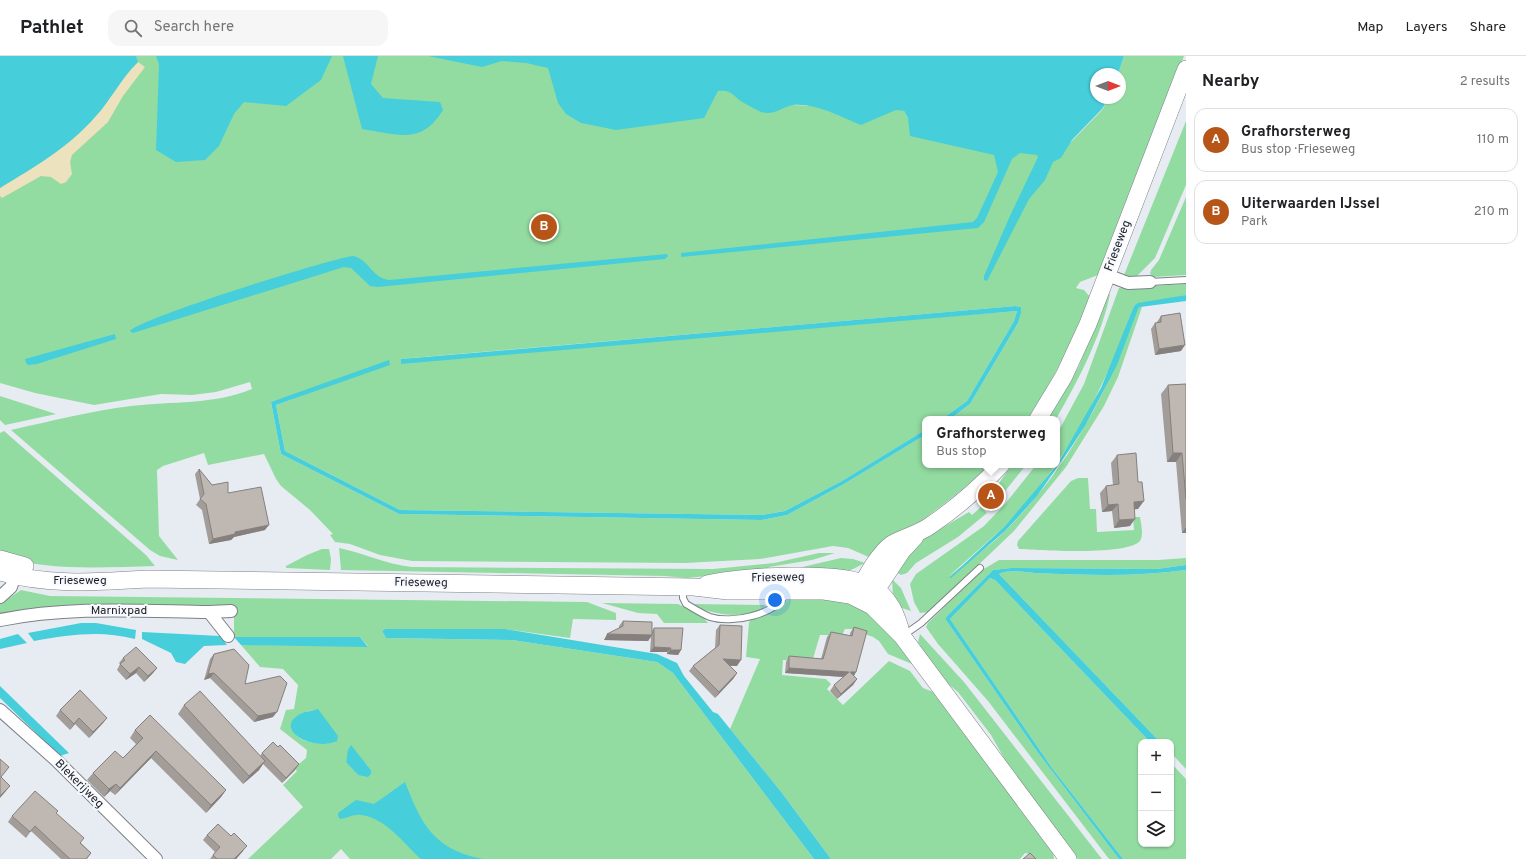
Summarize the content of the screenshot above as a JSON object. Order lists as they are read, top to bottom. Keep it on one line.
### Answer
{"streets":{"main road":["Frieseweg"],"street":["Marnixpad","Blekerijweg"]},"north":"right","page":{"header":"Pathlet","search":"Search here","nav":["Map","Layers","Share"],"heading":["Nearby","2 results"],"list":[{"mark":"A","name":"Grafhorsterweg","note":"Bus stop · Frieseweg","value":"110 m"},{"mark":"B","name":"Uiterwaarden IJssel","note":"Park","value":"210 m"}],"pins":["B","A"],"popup":["Grafhorsterweg","Bus stop"],"map_buttons":["+","−"]}}
